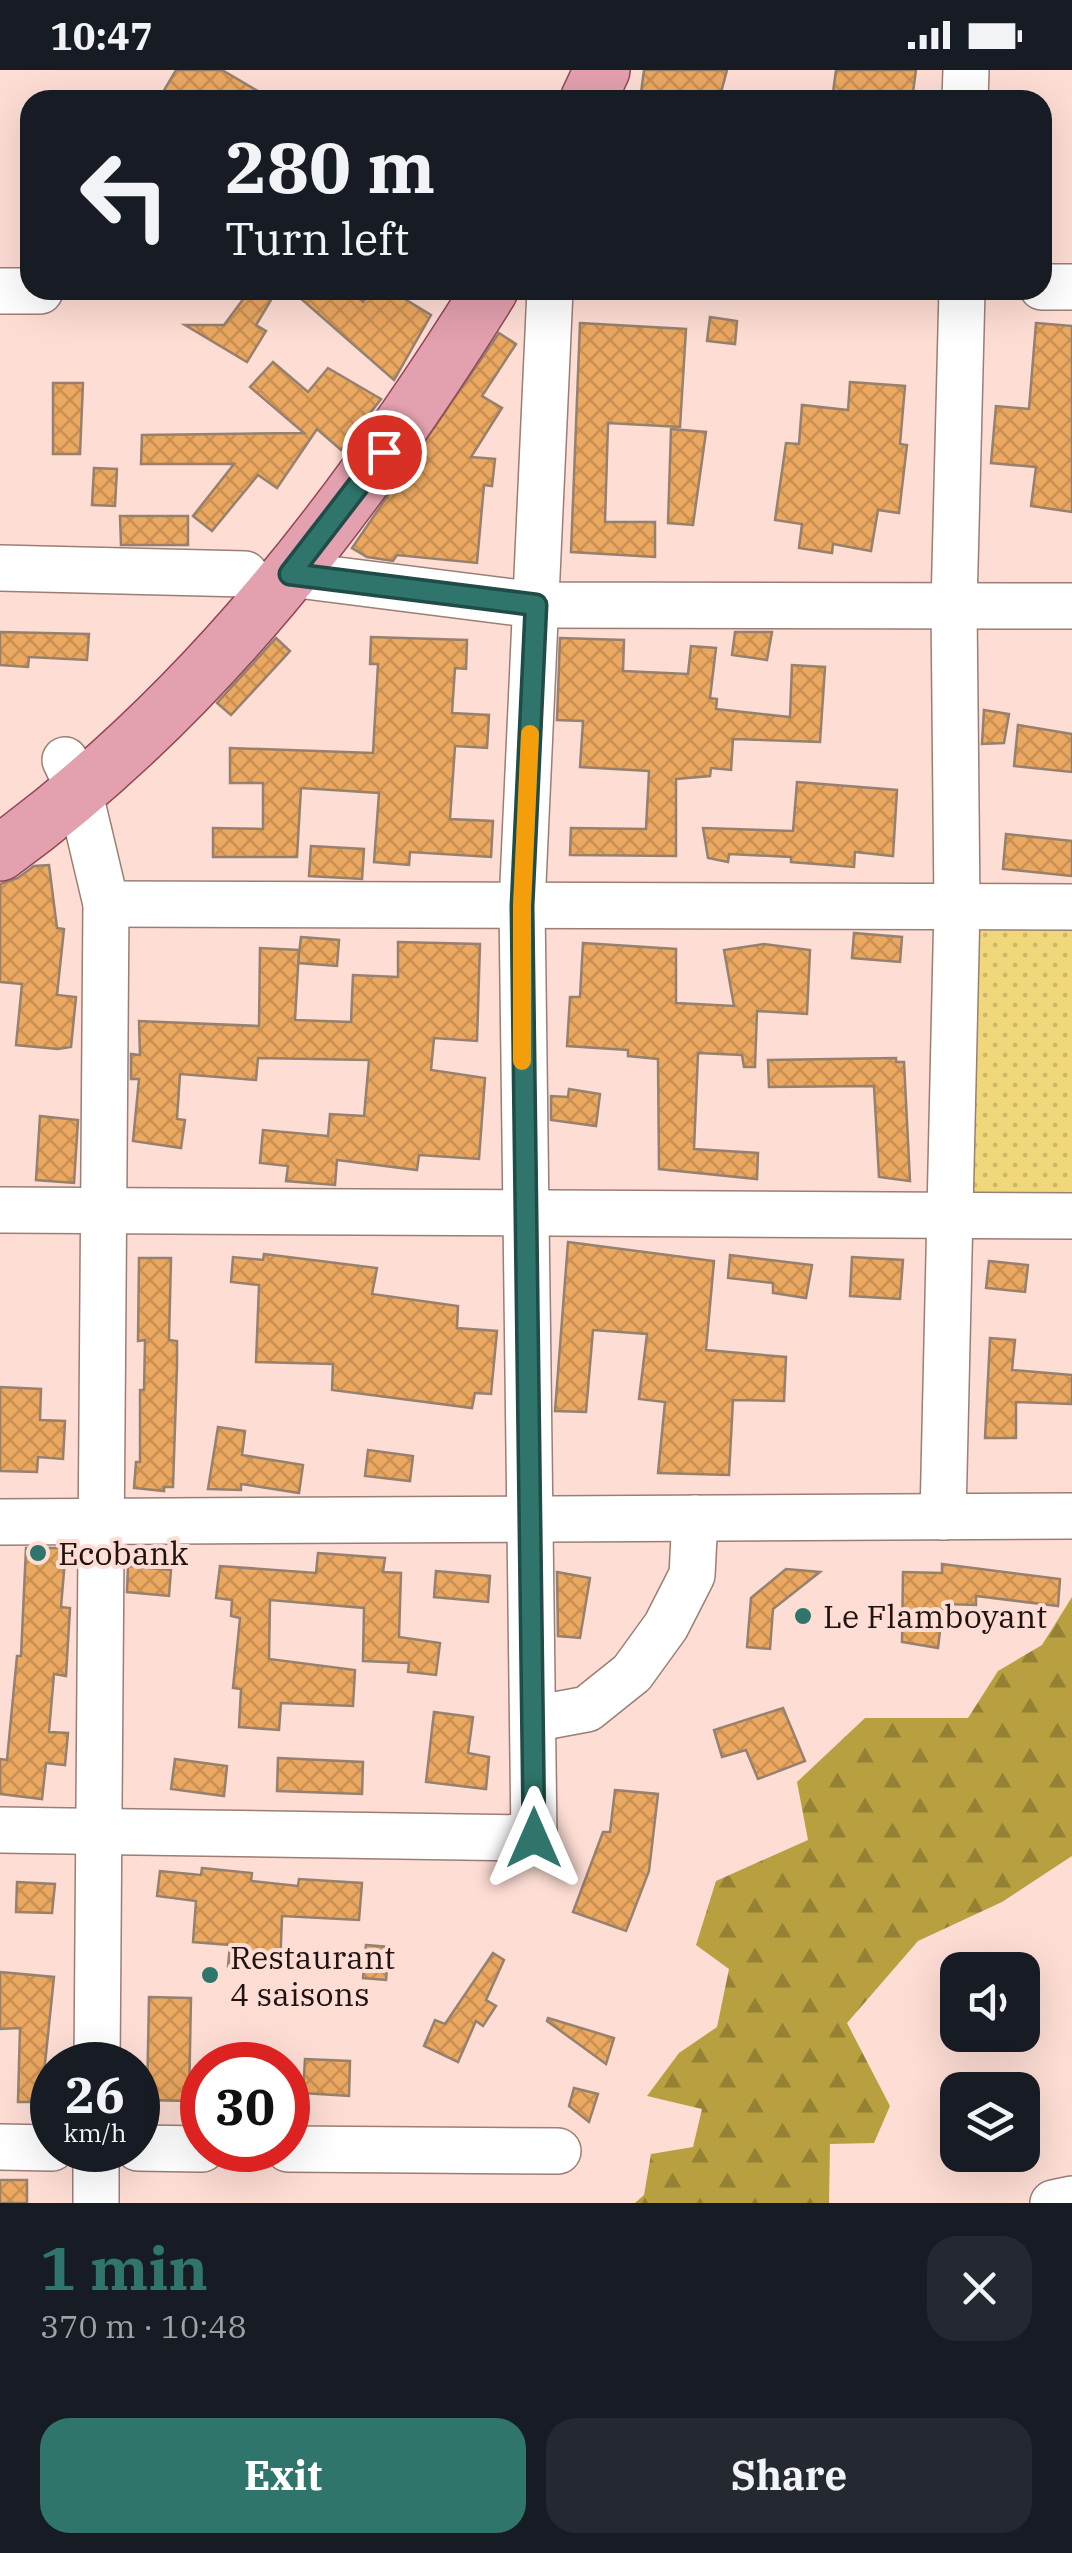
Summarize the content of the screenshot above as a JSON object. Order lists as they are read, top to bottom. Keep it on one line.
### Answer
{"places":["Ecobank","Le Flamboyant","Restaurant 4 saisons"],"page":{"status":"10:47","turn":["280 m","Turn left"],"speed":"26 km/h","limit":"30","heading":["1 min","370 m · 10:48"],"buttons":["Exit","Share"]}}
